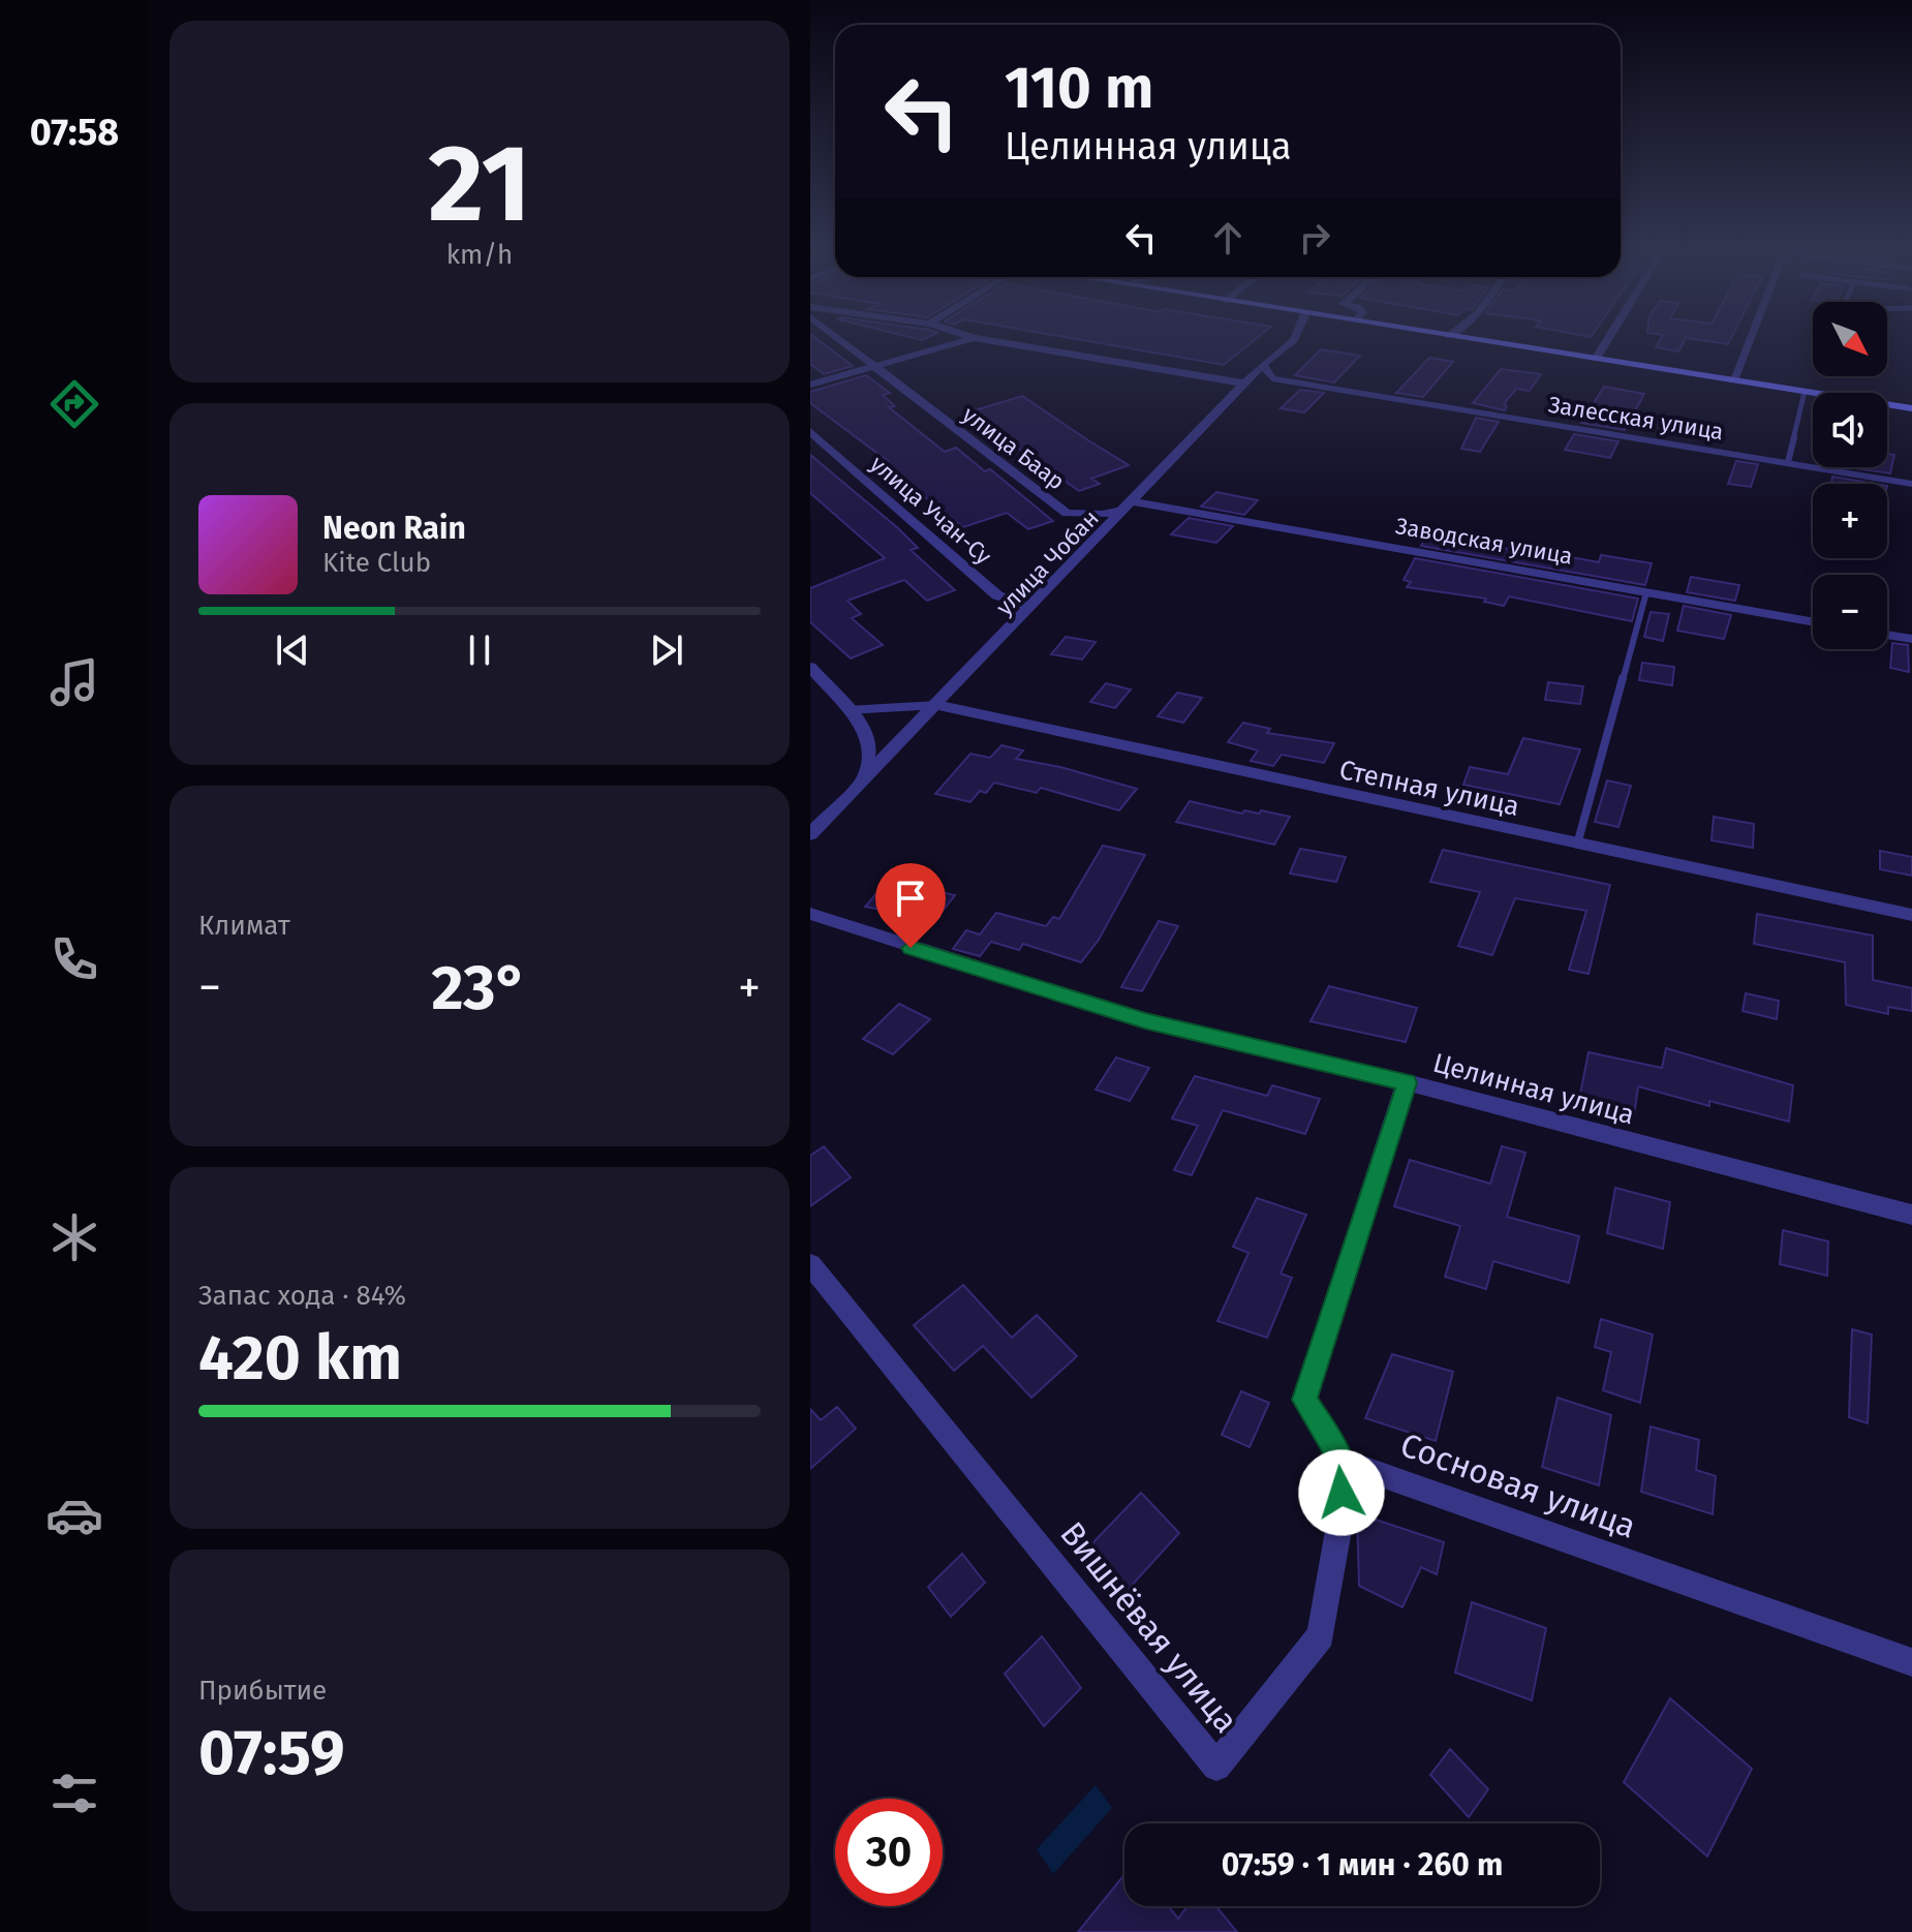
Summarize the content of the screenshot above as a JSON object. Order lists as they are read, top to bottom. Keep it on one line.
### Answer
{"streets":{"street":["Залесская улица","улица Баар","улица Учан-Су","Заводская улица","улица Чобан","Степная улица","Целинная улица","Сосновая улица","Вишнёвая улица"]},"crossings":[["Залесская улица","улица Чобан"],["улица Баар","Заводская улица"],["улица Баар","улица Чобан"],["улица Учан-Су","улица Чобан"],["Заводская улица","улица Чобан"],["улица Чобан","Степная улица"],["Сосновая улица","Вишнёвая улица"]],"north":"bottom right","page":{"tabs":"07:58","tile":[["21","km/h"],"Климат",["Запас хода · 84%","420 km"],["Прибытие","07:59"]],"turn":["110 m","Целинная улица"],"map_buttons":["+","−"],"song":["Neon Rain","Kite Club"],"heat":["−","23°","+"],"limit":"30","trip":"07:59 · 1 мин · 260 m"}}
